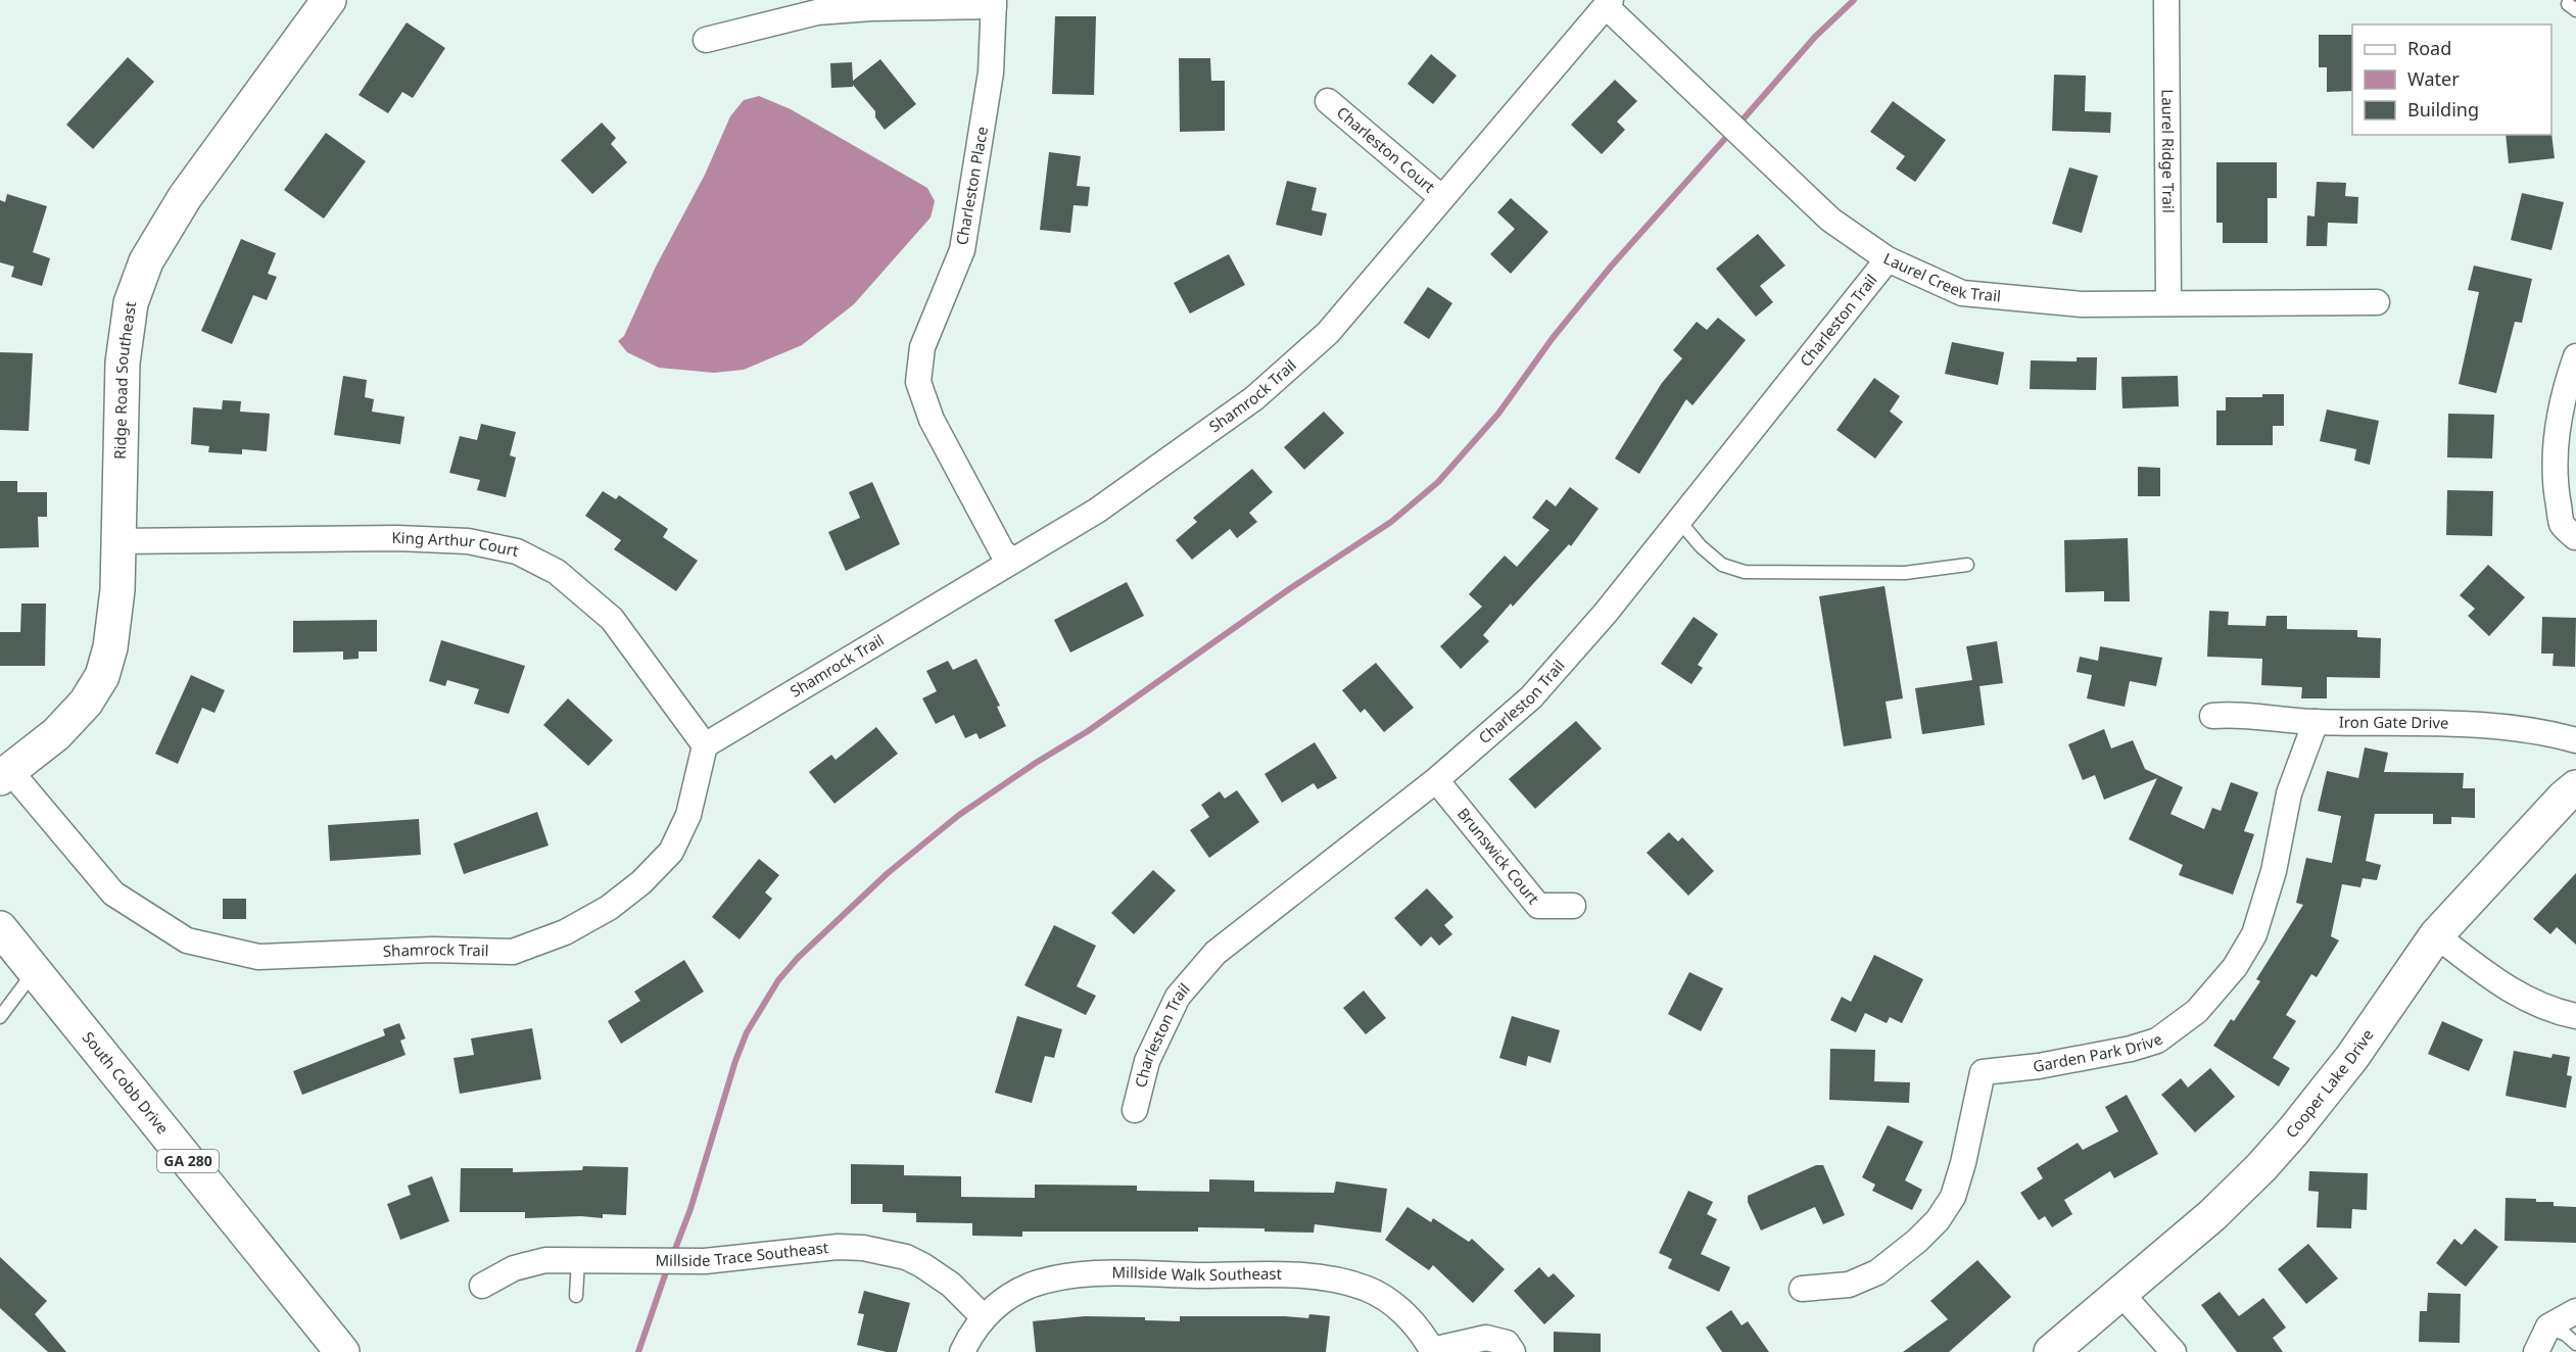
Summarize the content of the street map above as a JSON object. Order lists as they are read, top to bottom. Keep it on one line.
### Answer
{"streets":{"street":["Charleston Court","Laurel Ridge Trail","Charleston Place","Laurel Creek Trail","Charleston Trail","Ridge Road Southeast","Shamrock Trail","King Arthur Court","Iron Gate Drive","Brunswick Court","Garden Park Drive","South Cobb Drive","Cooper Lake Drive","GA 280","Millside Trace Southeast","Millside Walk Southeast"]},"crossings":[["Charleston Court","Shamrock Trail"],["Laurel Ridge Trail","Laurel Creek Trail"],["Charleston Place","Shamrock Trail"],["Laurel Creek Trail","Charleston Trail"],["Laurel Creek Trail","Shamrock Trail"],["Charleston Trail","Brunswick Court"],["Ridge Road Southeast","Shamrock Trail"],["Ridge Road Southeast","King Arthur Court"],["Shamrock Trail","King Arthur Court"],["Iron Gate Drive","Garden Park Drive"],["Millside Trace Southeast","Millside Walk Southeast"]],"legend":["Road","Water","Building"]}
